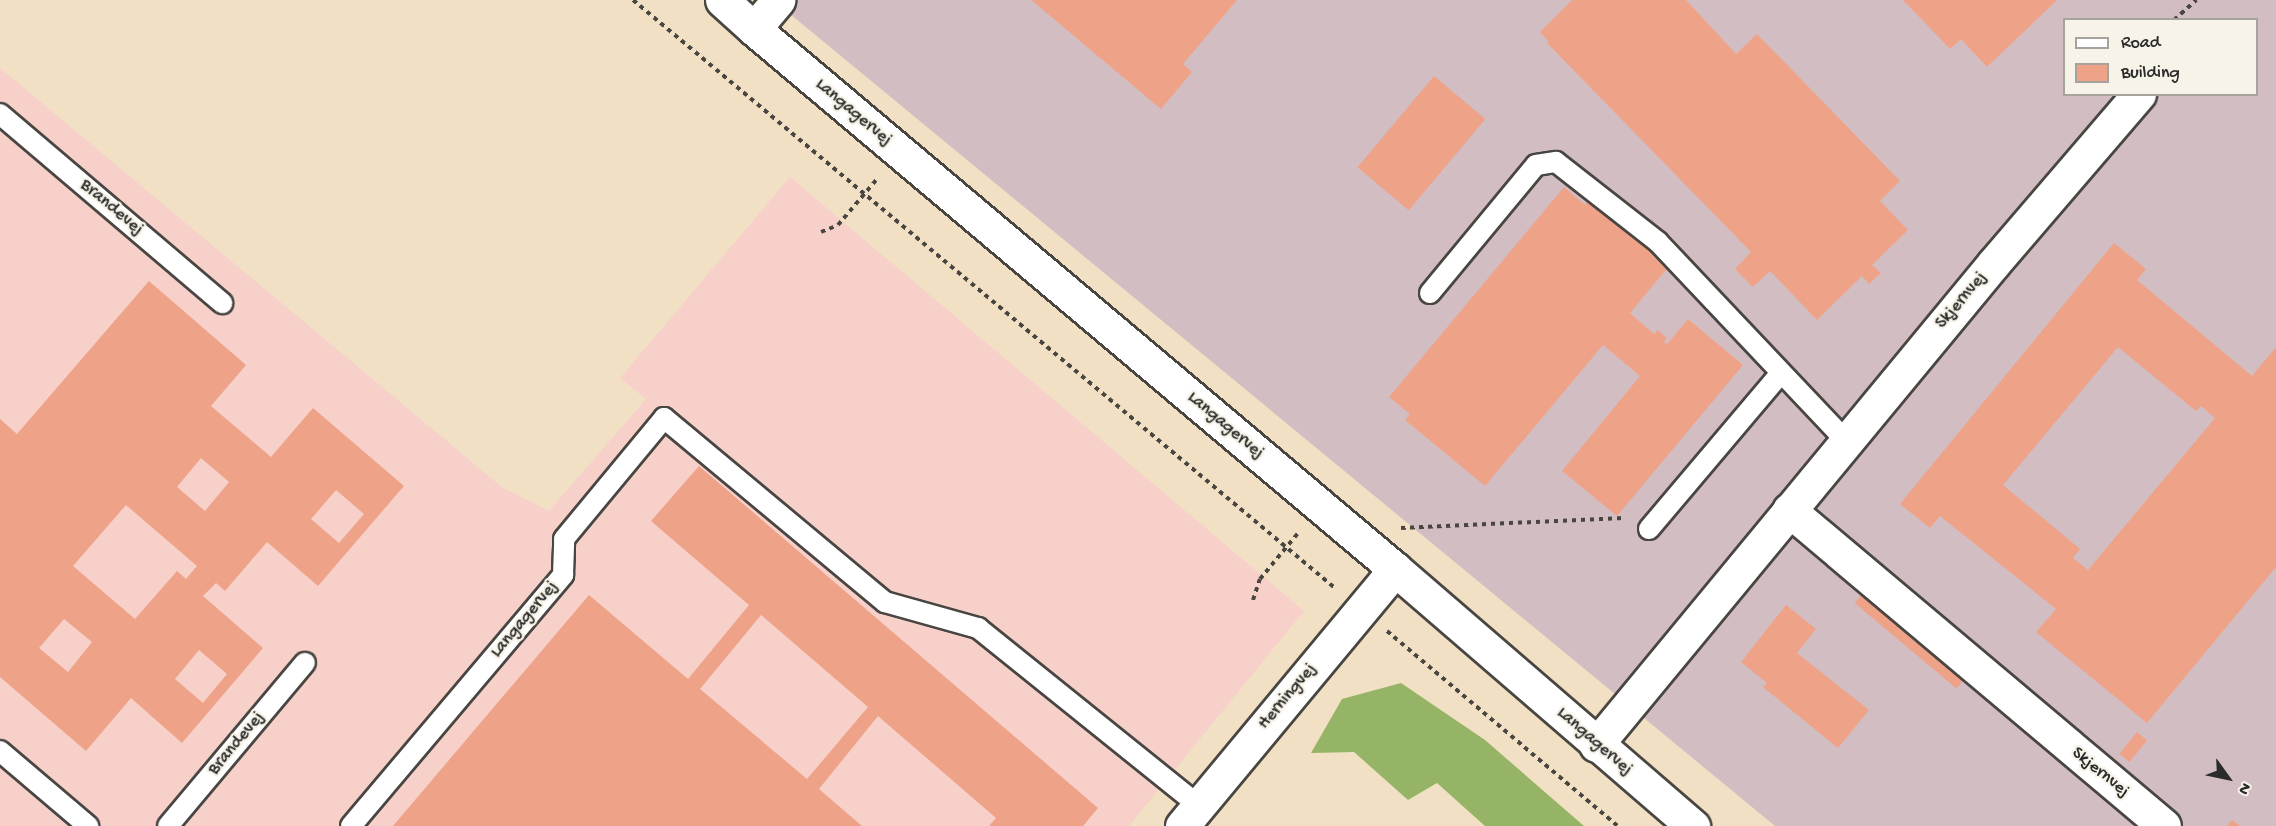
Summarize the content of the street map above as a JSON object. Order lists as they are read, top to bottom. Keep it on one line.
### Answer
{"streets":{"street":["Langagervej","Skjernvej","Herningvej"],"lane":["Brandevej"]},"crossings":[["Langagervej","Skjernvej"],["Langagervej","Herningvej"]],"legend":["Road","Building"],"north":"bottom right"}
